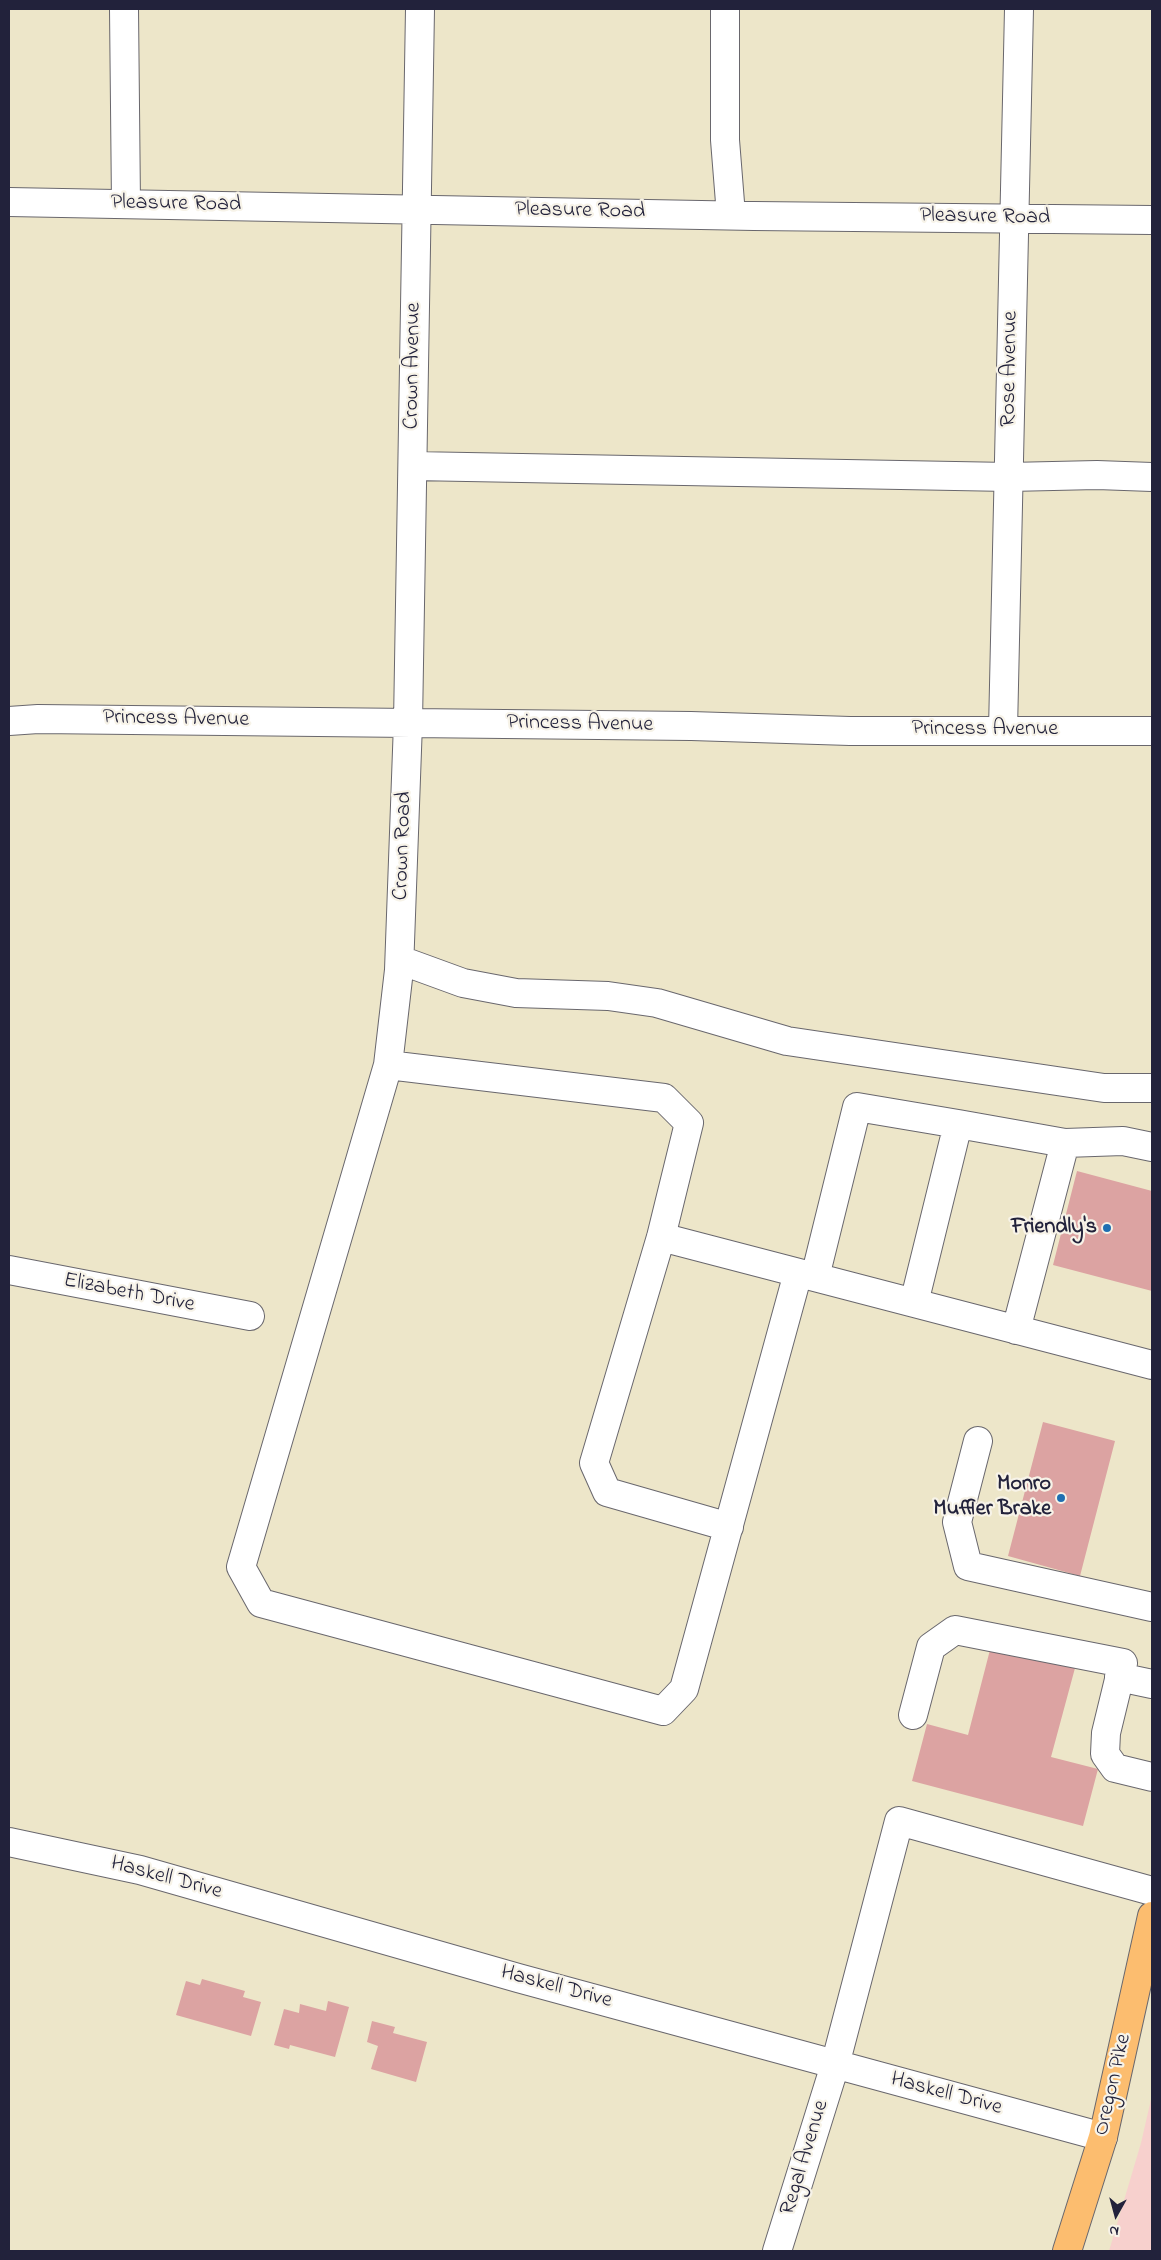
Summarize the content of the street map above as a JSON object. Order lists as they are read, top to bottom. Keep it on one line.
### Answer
{"streets":{"highway":["Oregon Pike"],"street":["Pleasure Road","Crown Avenue","Rose Avenue","Princess Avenue","Crown Road","Elizabeth Drive","Haskell Drive","Regal Avenue"]},"crossings":[["Pleasure Road","Crown Avenue"],["Pleasure Road","Rose Avenue"],["Crown Avenue","Princess Avenue"],["Crown Avenue","Crown Road"],["Rose Avenue","Princess Avenue"],["Princess Avenue","Crown Road"],["Haskell Drive","Oregon Pike"],["Haskell Drive","Regal Avenue"]],"places":["Friendly's","Monro Muffler Brake"],"north":"bottom"}
